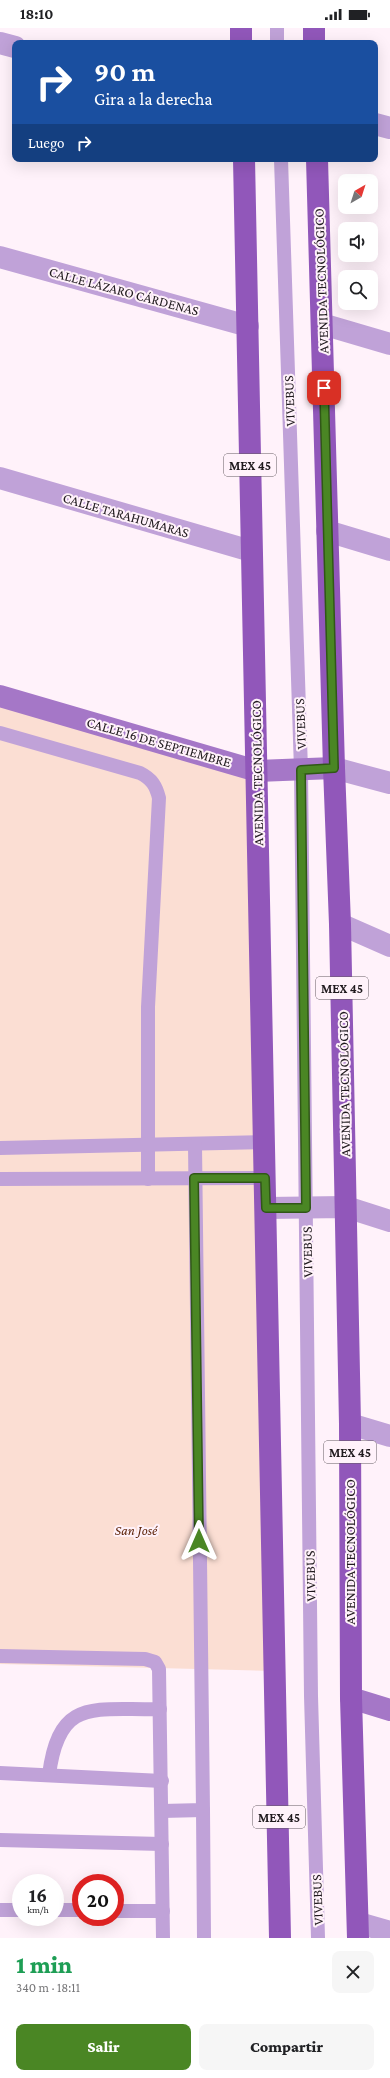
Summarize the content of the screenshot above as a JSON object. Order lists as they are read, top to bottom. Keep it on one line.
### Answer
{"streets":{"main road":["AVENIDA TECNOLÓGICO","MEX 45","CALLE 16 DE SEPTIEMBRE"],"street":["CALLE LÁZARO CÁRDENAS","CALLE TARAHUMARAS"],"lane":["VIVEBUS"]},"crossings":[["AVENIDA TECNOLÓGICO","CALLE LÁZARO CÁRDENAS"],["AVENIDA TECNOLÓGICO","CALLE TARAHUMARAS"],["AVENIDA TECNOLÓGICO","CALLE 16 DE SEPTIEMBRE"],["VIVEBUS","CALLE 16 DE SEPTIEMBRE"]],"parks":["San José"],"north":"top right","page":{"status":"18:10","turn":["90 m","Gira a la derecha"],"then":"Luego","speed":"16 km/h","limit":"20","heading":["1 min","340 m · 18:11"],"buttons":["Salir","Compartir"]}}
